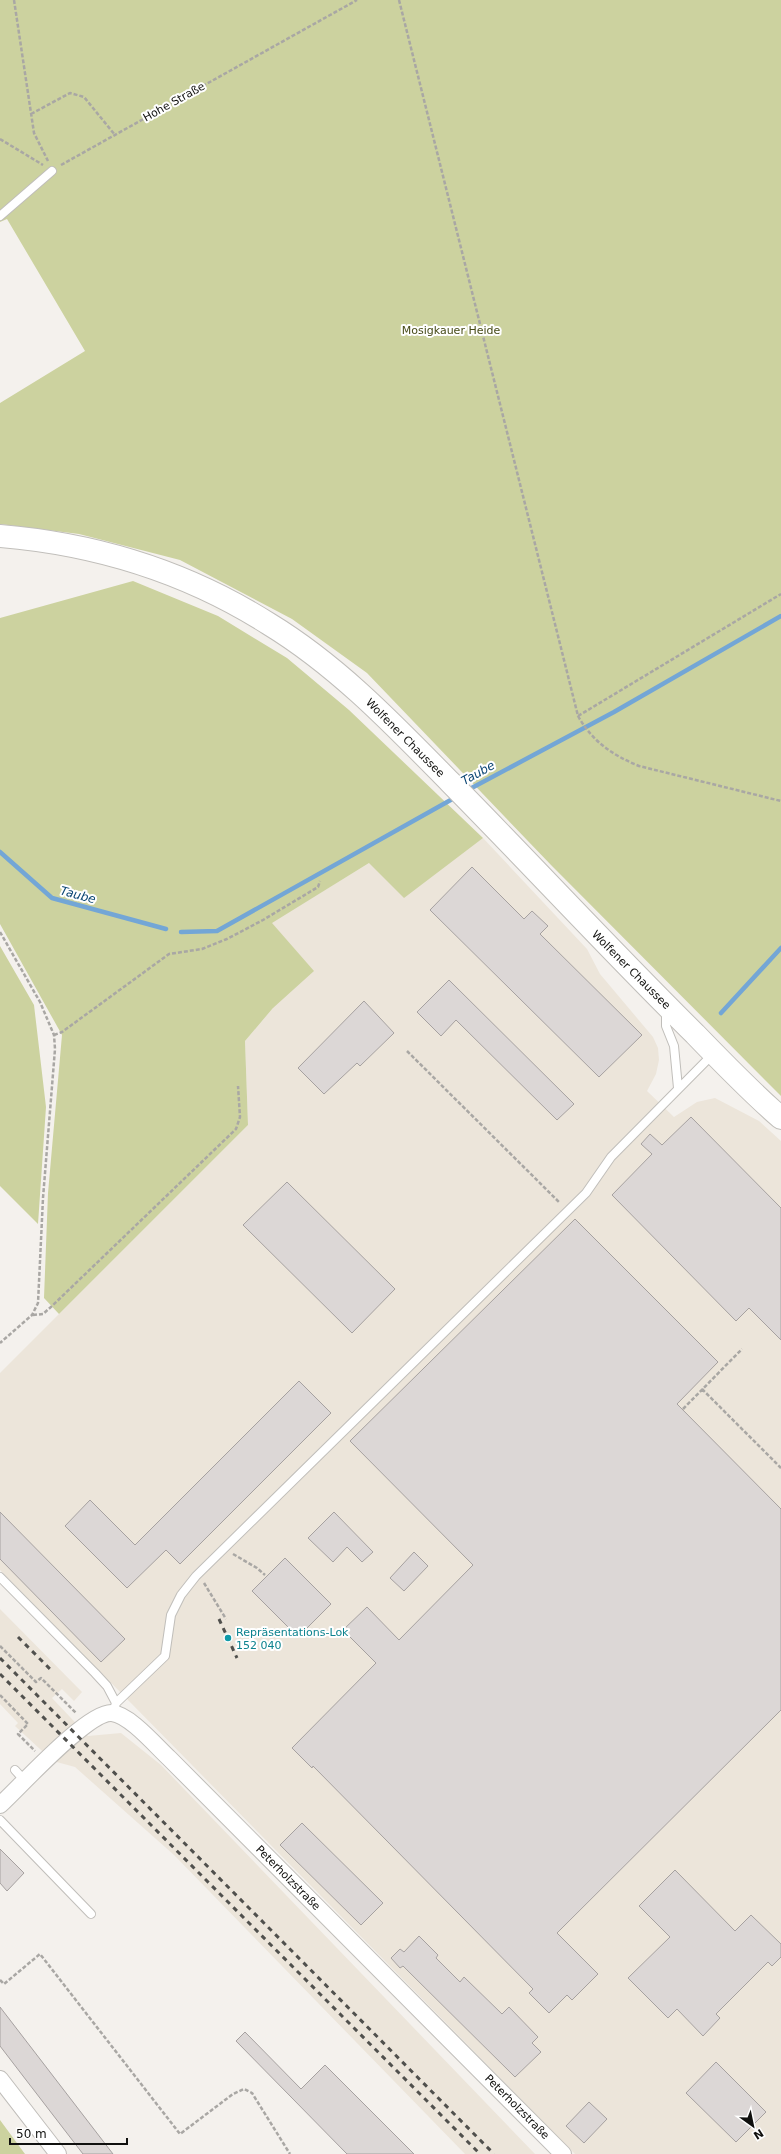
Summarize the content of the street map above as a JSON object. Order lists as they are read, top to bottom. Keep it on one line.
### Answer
{"streets":{"main road":["Wolfener Chaussee"],"street":["Peterholzstraße"],"path":["Hohe Straße"]},"water":["Taube"],"parks":["Mosigkauer Heide"],"places":["Repräsentations-Lok 152 040"],"scale_bar":"50 m","north":"bottom right"}
